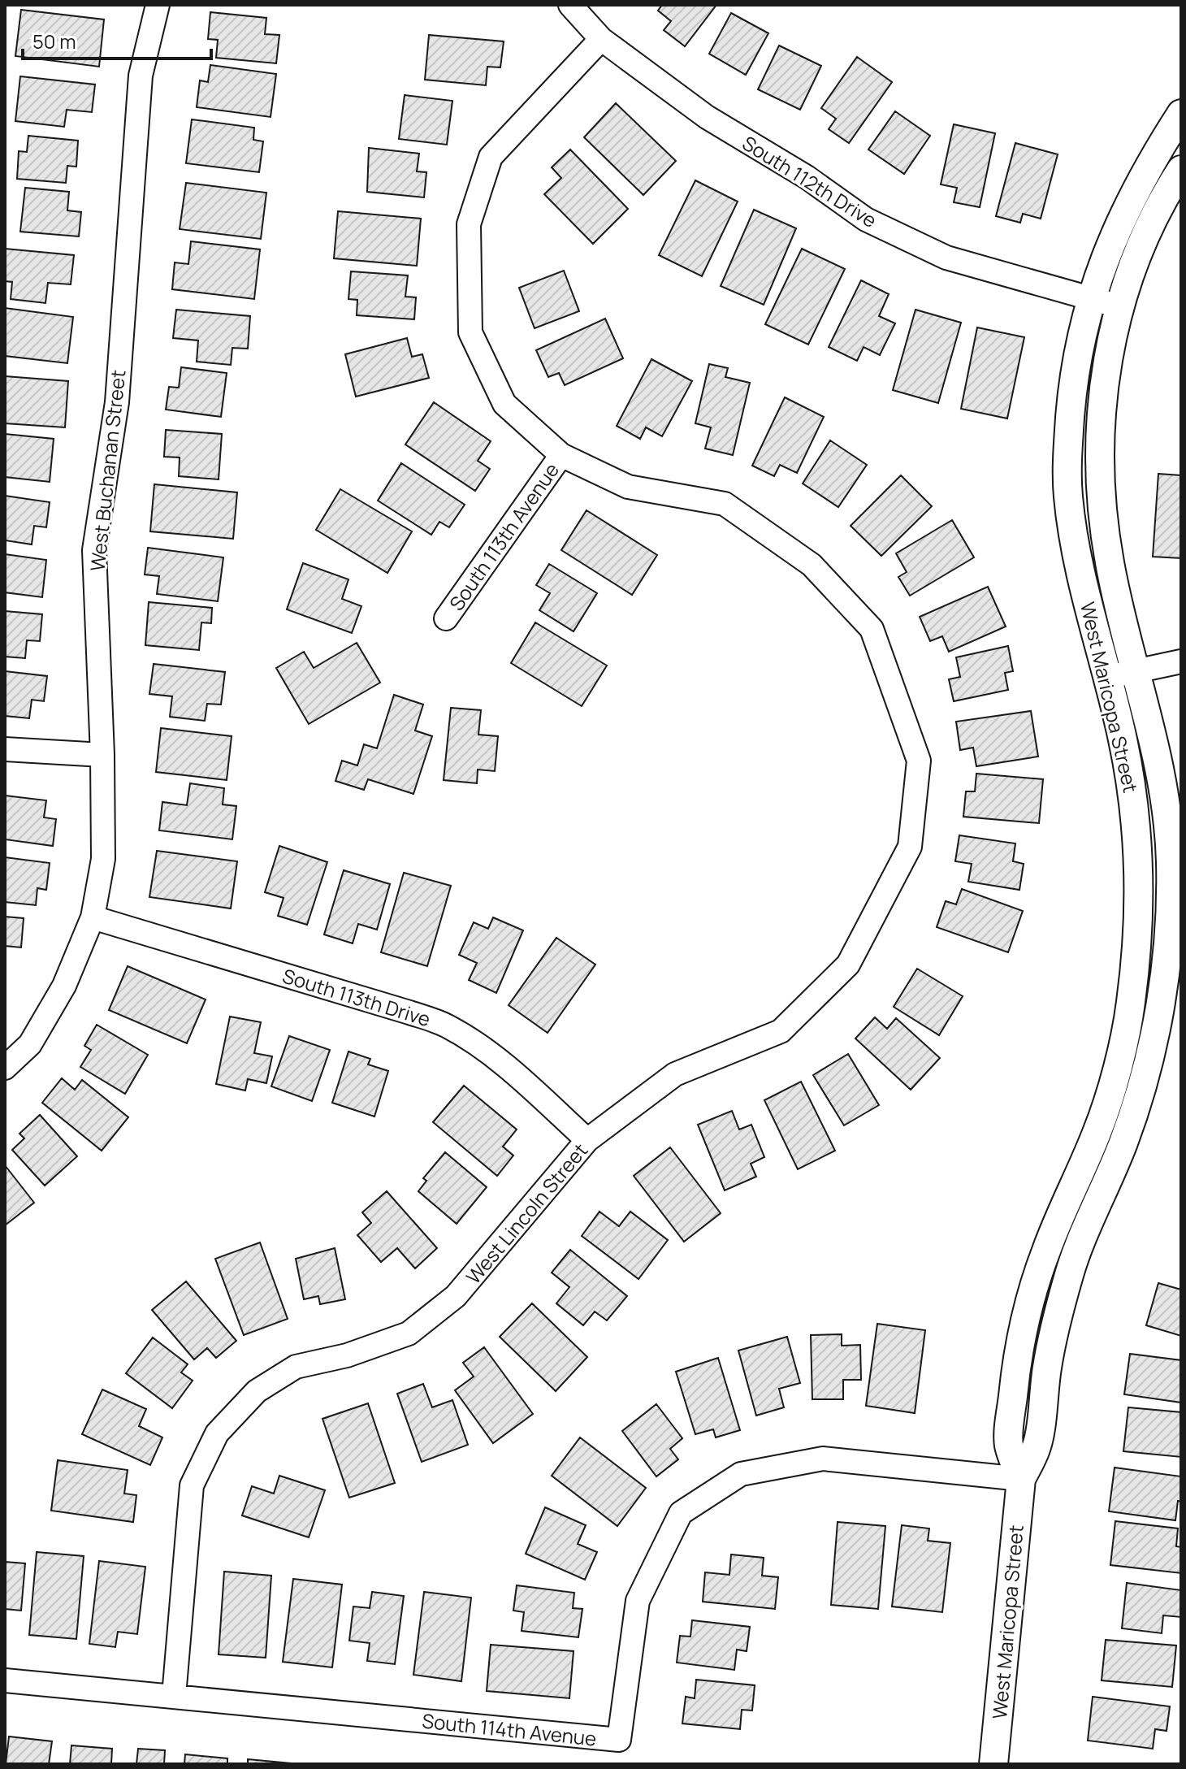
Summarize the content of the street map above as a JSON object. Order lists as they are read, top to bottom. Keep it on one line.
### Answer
{"streets":{"street":["South 112th Drive","West Buchanan Street","South 113th Avenue","West Maricopa Street","South 113th Drive","West Lincoln Street","South 114th Avenue"]},"crossings":[["South 112th Drive","West Maricopa Street"],["South 112th Drive","West Lincoln Street"],["West Buchanan Street","South 113th Drive"],["South 113th Avenue","West Lincoln Street"],["West Maricopa Street","South 114th Avenue"],["South 113th Drive","West Lincoln Street"],["West Lincoln Street","South 114th Avenue"]],"scale_bar":"50 m"}
